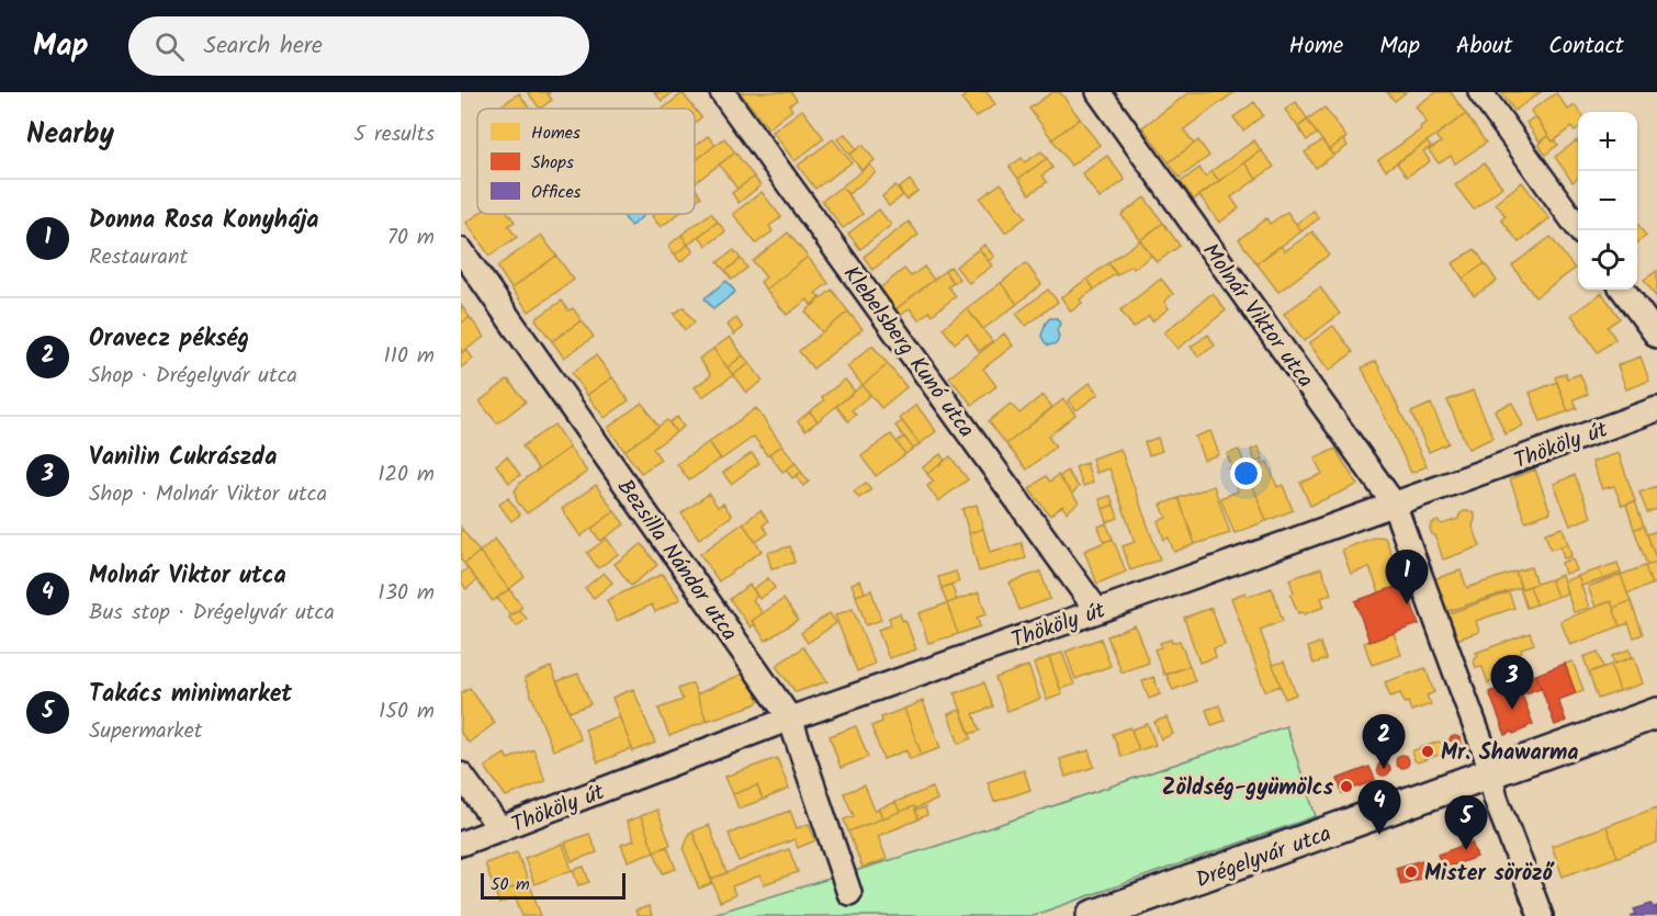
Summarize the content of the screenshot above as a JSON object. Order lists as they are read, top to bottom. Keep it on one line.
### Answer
{"streets":{"main road":["Drégelyvár utca"],"street":["Molnár Viktor utca","Klebelsberg Kunó utca","Thököly út","Bezsilla Nándor utca"]},"crossings":[["Molnár Viktor utca","Thököly út"],["Molnár Viktor utca","Drégelyvár utca"],["Klebelsberg Kunó utca","Thököly út"],["Thököly út","Bezsilla Nándor utca"]],"places":["Mr. Shawarma","Zöldség-gyümölcs","Mister söröző"],"legend":["Homes","Shops","Offices"],"scale_bar":"50 m","page":{"header":"Map","search":"Search here","nav":["Home","Map","About","Contact"],"heading":["Nearby","5 results"],"map_buttons":["+","−"],"list":[{"mark":"1","name":"Donna Rosa Konyhája","note":"Restaurant","value":"70 m"},{"mark":"2","name":"Oravecz pékség","note":"Shop · Drégelyvár utca","value":"110 m"},{"mark":"3","name":"Vanilin Cukrászda","note":"Shop · Molnár Viktor utca","value":"120 m"},{"mark":"4","name":"Molnár Viktor utca","note":"Bus stop · Drégelyvár utca","value":"130 m"},{"mark":"5","name":"Takács minimarket","note":"Supermarket","value":"150 m"}],"pins":["1","3","2","4","5"],"scale":"50 m"}}
